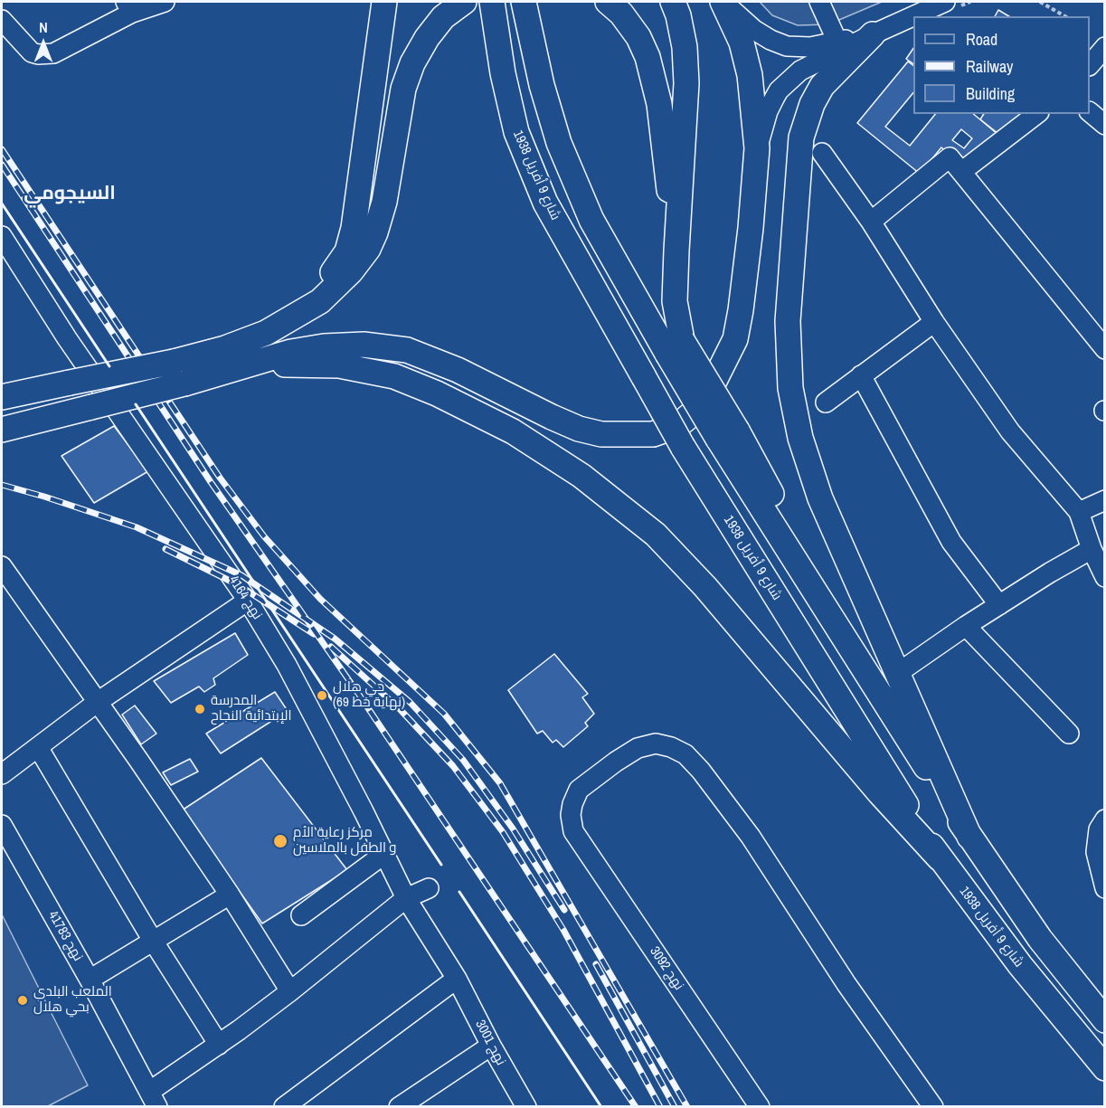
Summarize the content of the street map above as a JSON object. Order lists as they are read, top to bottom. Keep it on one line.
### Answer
{"streets":{"main road":["شارع 9 أفريل 1938"],"street":["نهج 4164","نهج 41783","نهج 3092","نهج 3001"]},"crossings":[["نهج 4164","نهج 3001"]],"districts":["السيجومي"],"places":["حي هلال (نهاية خط 69)","المدرسة الإبتدائية النجاح","مركز رعاية الأم و الطفل بالملاسين","الملعب البلدي بحي هلال"],"legend":["Road","Railway","Building"],"north":"top"}
